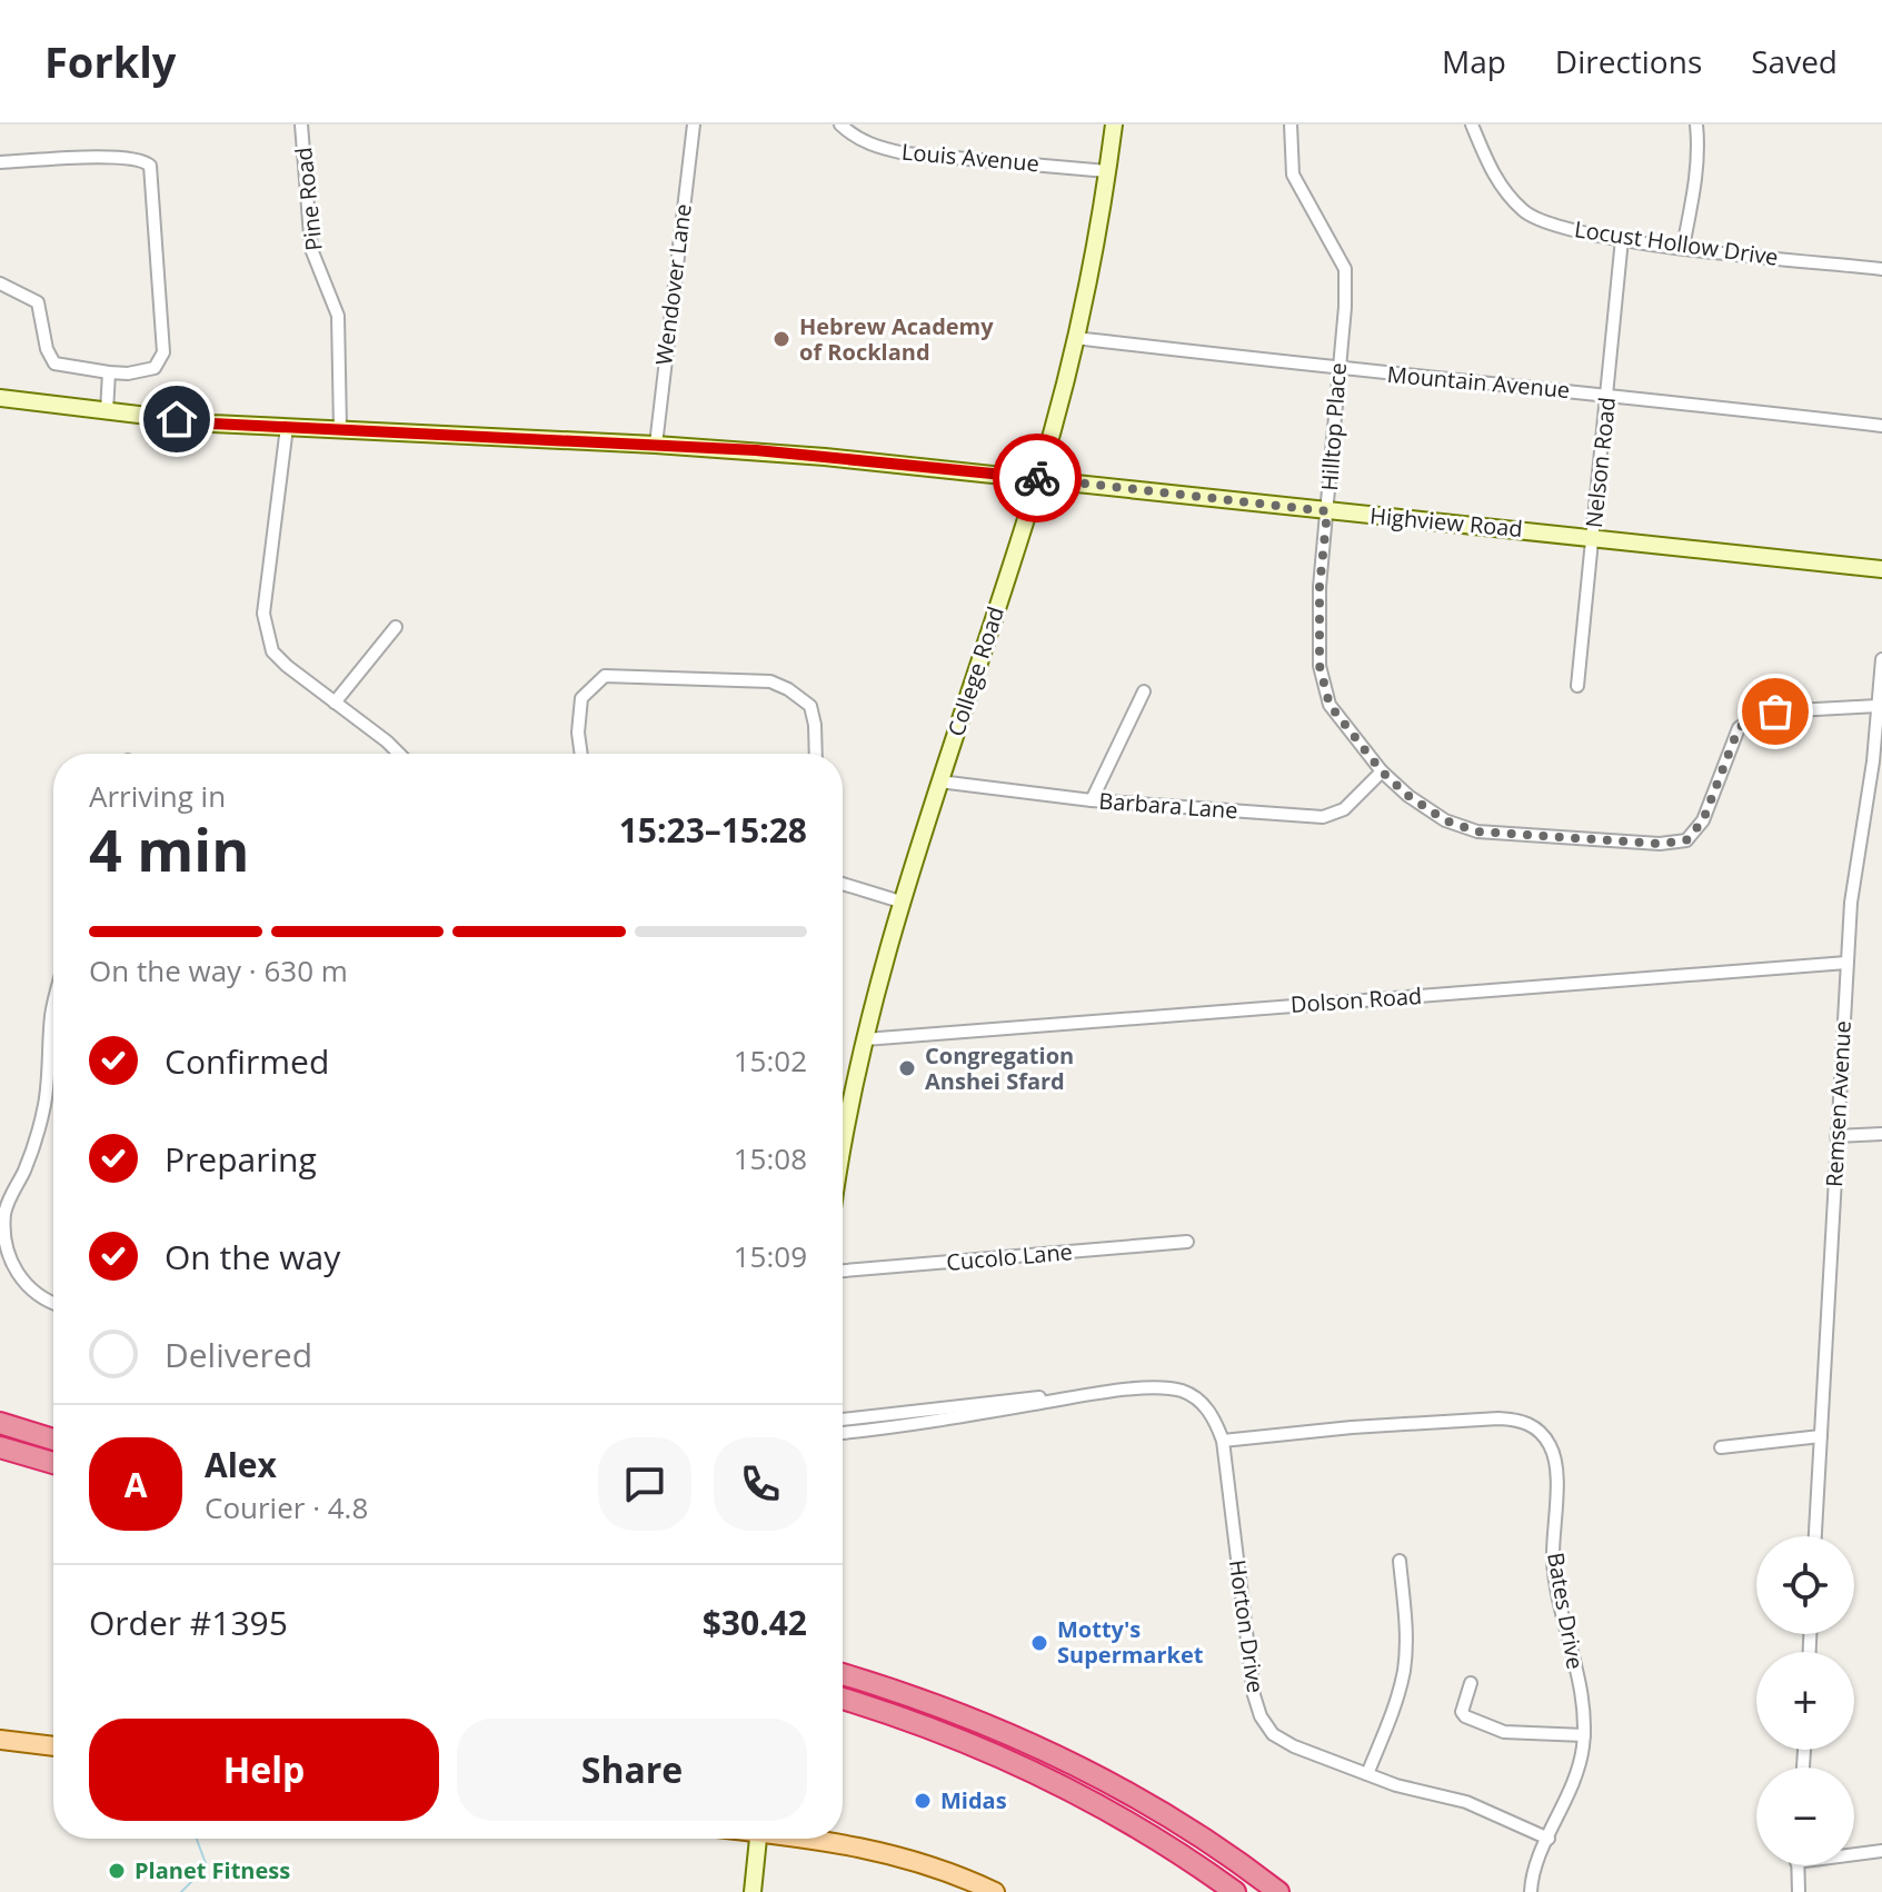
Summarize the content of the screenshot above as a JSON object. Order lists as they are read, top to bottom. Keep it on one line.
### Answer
{"streets":{"street":["Louis Avenue","Pine Road","Locust Hollow Drive","Wendover Lane","Mountain Avenue","Hilltop Place","Nelson Road","Highview Road","College Road","Barbara Lane","Dolson Road","Remsen Avenue","Cucolo Lane","Bates Drive","Horton Drive"]},"crossings":[["Louis Avenue","College Road"],["Pine Road","Highview Road"],["Locust Hollow Drive","Nelson Road"],["Wendover Lane","Highview Road"],["Mountain Avenue","Hilltop Place"],["Mountain Avenue","Nelson Road"],["Mountain Avenue","College Road"],["Hilltop Place","Highview Road"],["Hilltop Place","Barbara Lane"],["Hilltop Place","Remsen Avenue"],["Nelson Road","Highview Road"],["Highview Road","College Road"],["College Road","Barbara Lane"],["College Road","Dolson Road"],["Dolson Road","Remsen Avenue"],["Bates Drive","Horton Drive"]],"places":["Hebrew Academy of Rockland","Congregation Anshei Sfard","Motty's Supermarket","Midas","Planet Fitness"],"page":{"header":"Forkly","nav":["Map","Directions","Saved"],"heading":["4 min","Arriving in","15:23–15:28"],"panel":["Alex","Courier · 4.8","Order #1395","$30.42"],"bar":"On the way · 630 m","list":[["Confirmed","15:02"],["Preparing","15:08"],["On the way","15:09"],"Delivered"],"round":"A","map_buttons":["+","−"],"buttons":["Help","Share"]}}
